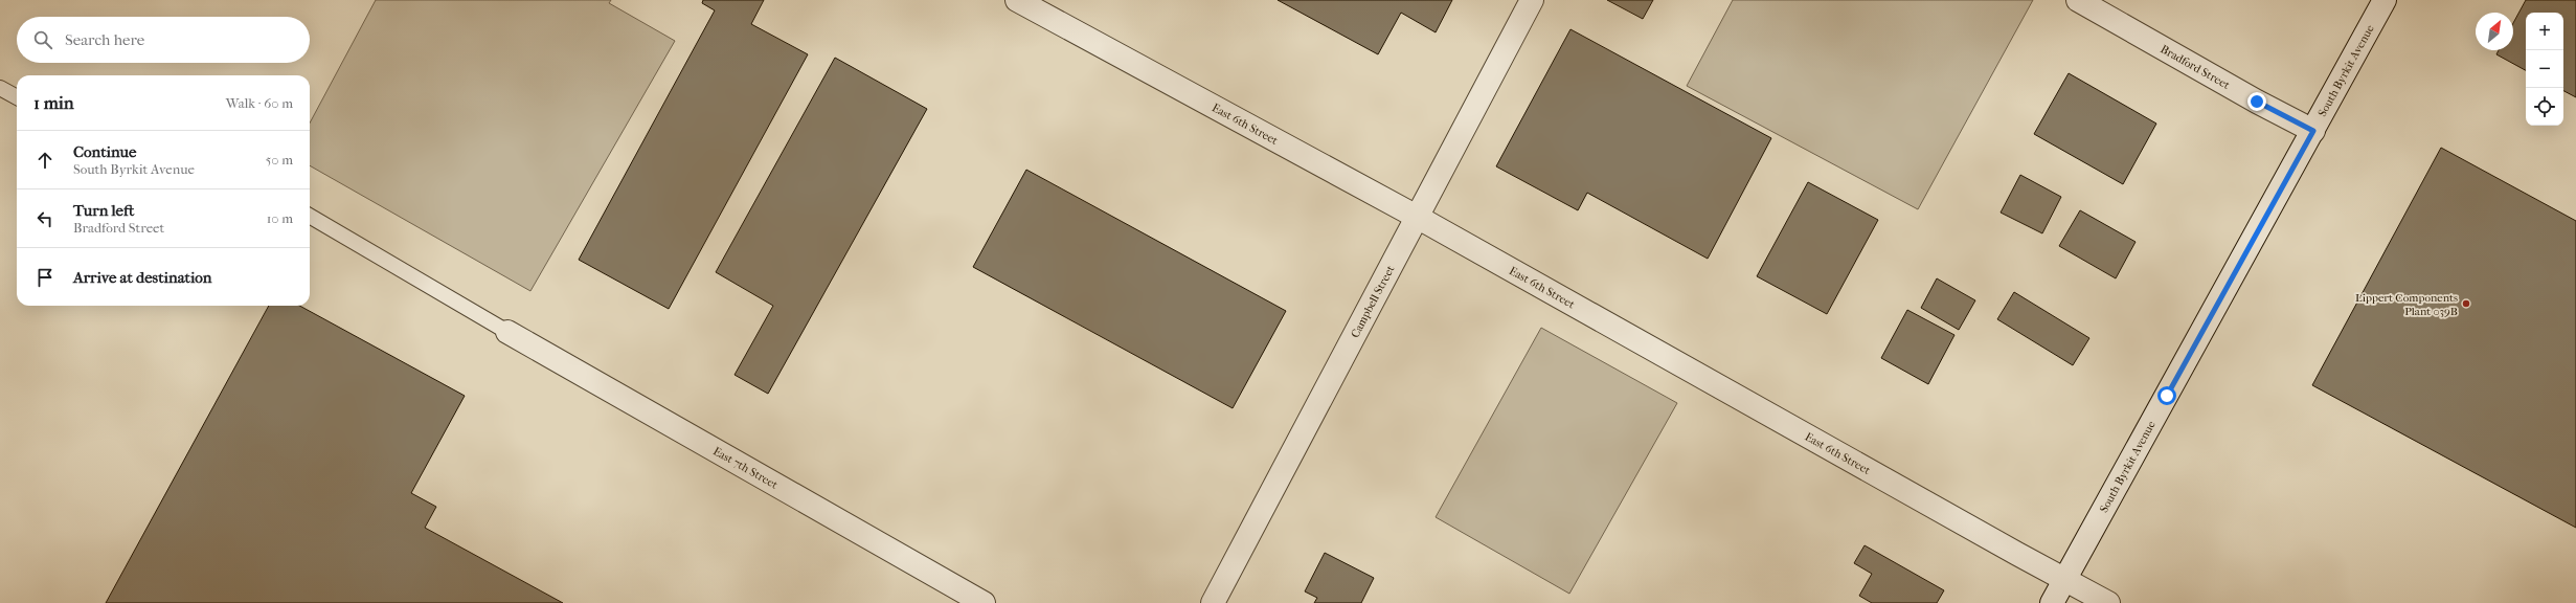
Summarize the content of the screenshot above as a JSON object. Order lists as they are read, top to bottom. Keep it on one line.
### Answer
{"streets":{"street":["Bradford Street","South Byrkit Avenue","East 6th Street","Campbell Street","East 7th Street"]},"crossings":[["Bradford Street","South Byrkit Avenue"],["South Byrkit Avenue","East 6th Street"],["East 6th Street","Campbell Street"]],"places":["Lippert Components Plant 039B"],"north":"top right","page":{"map_buttons":["+","−"],"search":"Search here","heading":["1 min","Walk · 60 m"],"list":[["Continue","South Byrkit Avenue","50 m"],["Turn left","Bradford Street","10 m"],"Arrive at destination"]}}
